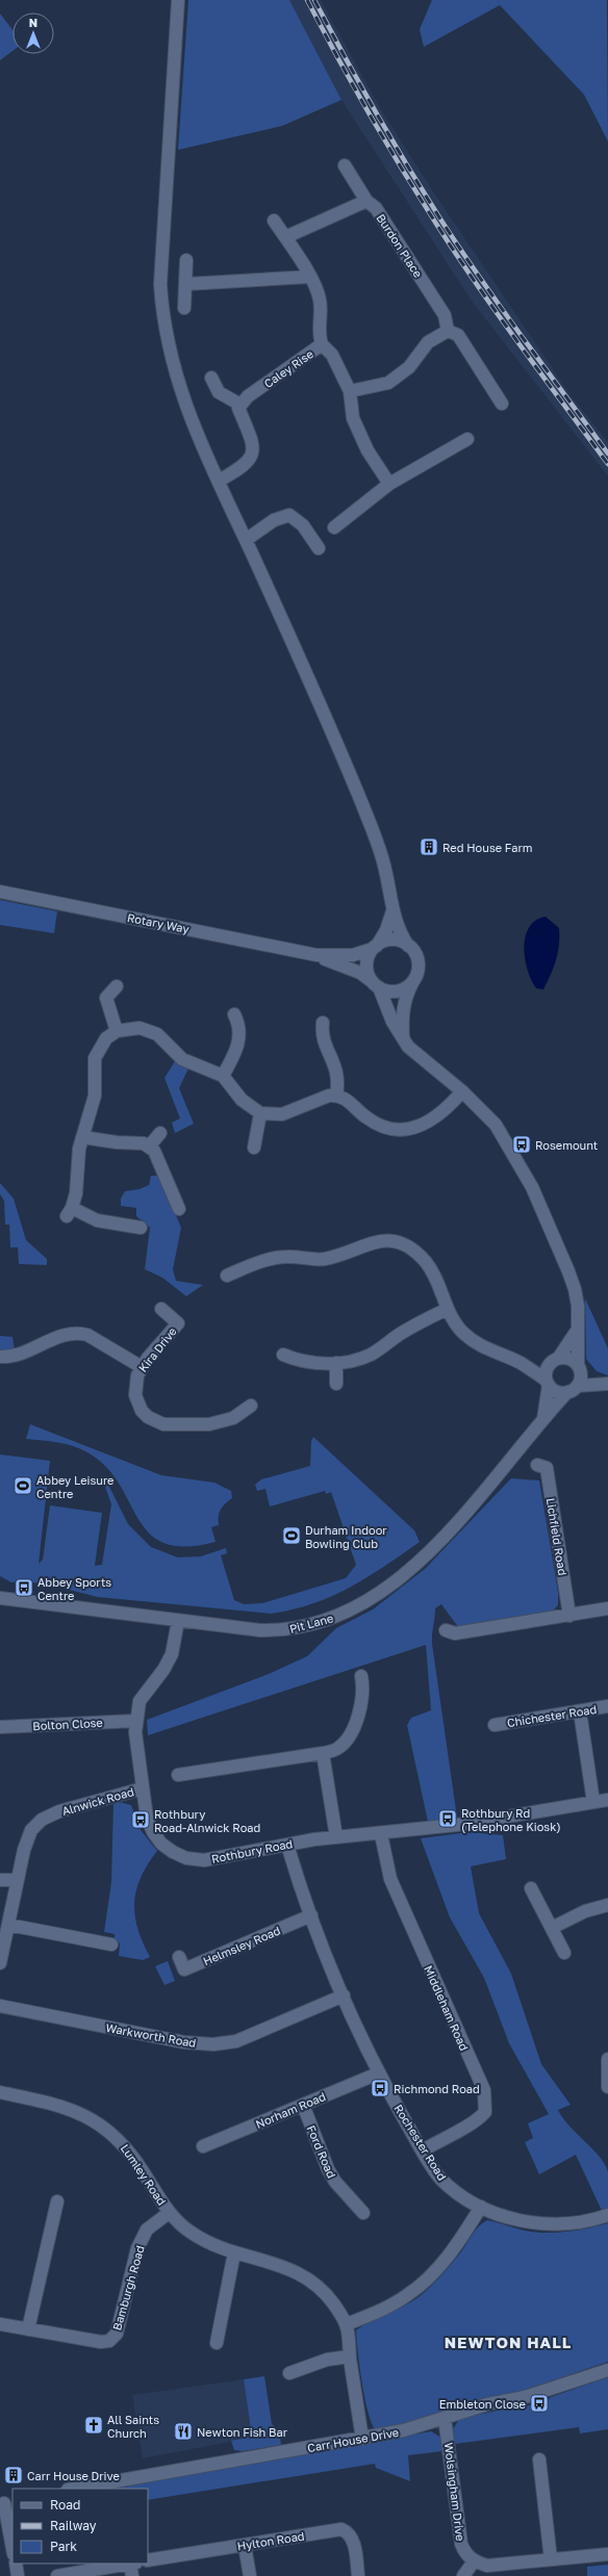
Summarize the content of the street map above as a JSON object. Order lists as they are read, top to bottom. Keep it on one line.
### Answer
{"streets":{"street":["Burdon Place","Caley Rise","Rotary Way","Kira Drive","Lichfield Road","Pit Lane","Chichester Road","Bolton Close","Alnwick Road","Rothbury Road","Helmsley Road","Middleham Road","Warkworth Road","Norham Road","Rochester Road","Ford Road","Lumley Road","Bamburgh Road","Carr House Drive","Wolsingham Drive","Hylton Road"]},"crossings":[["Pit Lane","Rothbury Road"],["Bolton Close","Rothbury Road"],["Alnwick Road","Rothbury Road"],["Rothbury Road","Middleham Road"],["Middleham Road","Rochester Road"],["Warkworth Road","Rochester Road"],["Norham Road","Rochester Road"],["Norham Road","Ford Road"],["Lumley Road","Bamburgh Road"],["Lumley Road","Carr House Drive"],["Carr House Drive","Wolsingham Drive"]],"districts":["NEWTON HALL"],"places":{"building":["Red House Farm","Carr House Drive"],"bus stop":["Rosemount","Abbey Sports Centre","Rothbury Rd (Telephone Kiosk)","Rothbury Road-Alnwick Road","Richmond Road","Embleton Close"],"sports":["Abbey Leisure Centre","Durham Indoor Bowling Club"],"church":["All Saints Church"],"restaurant":["Newton Fish Bar"]},"legend":["Road","Railway","Park"],"north":"top"}
